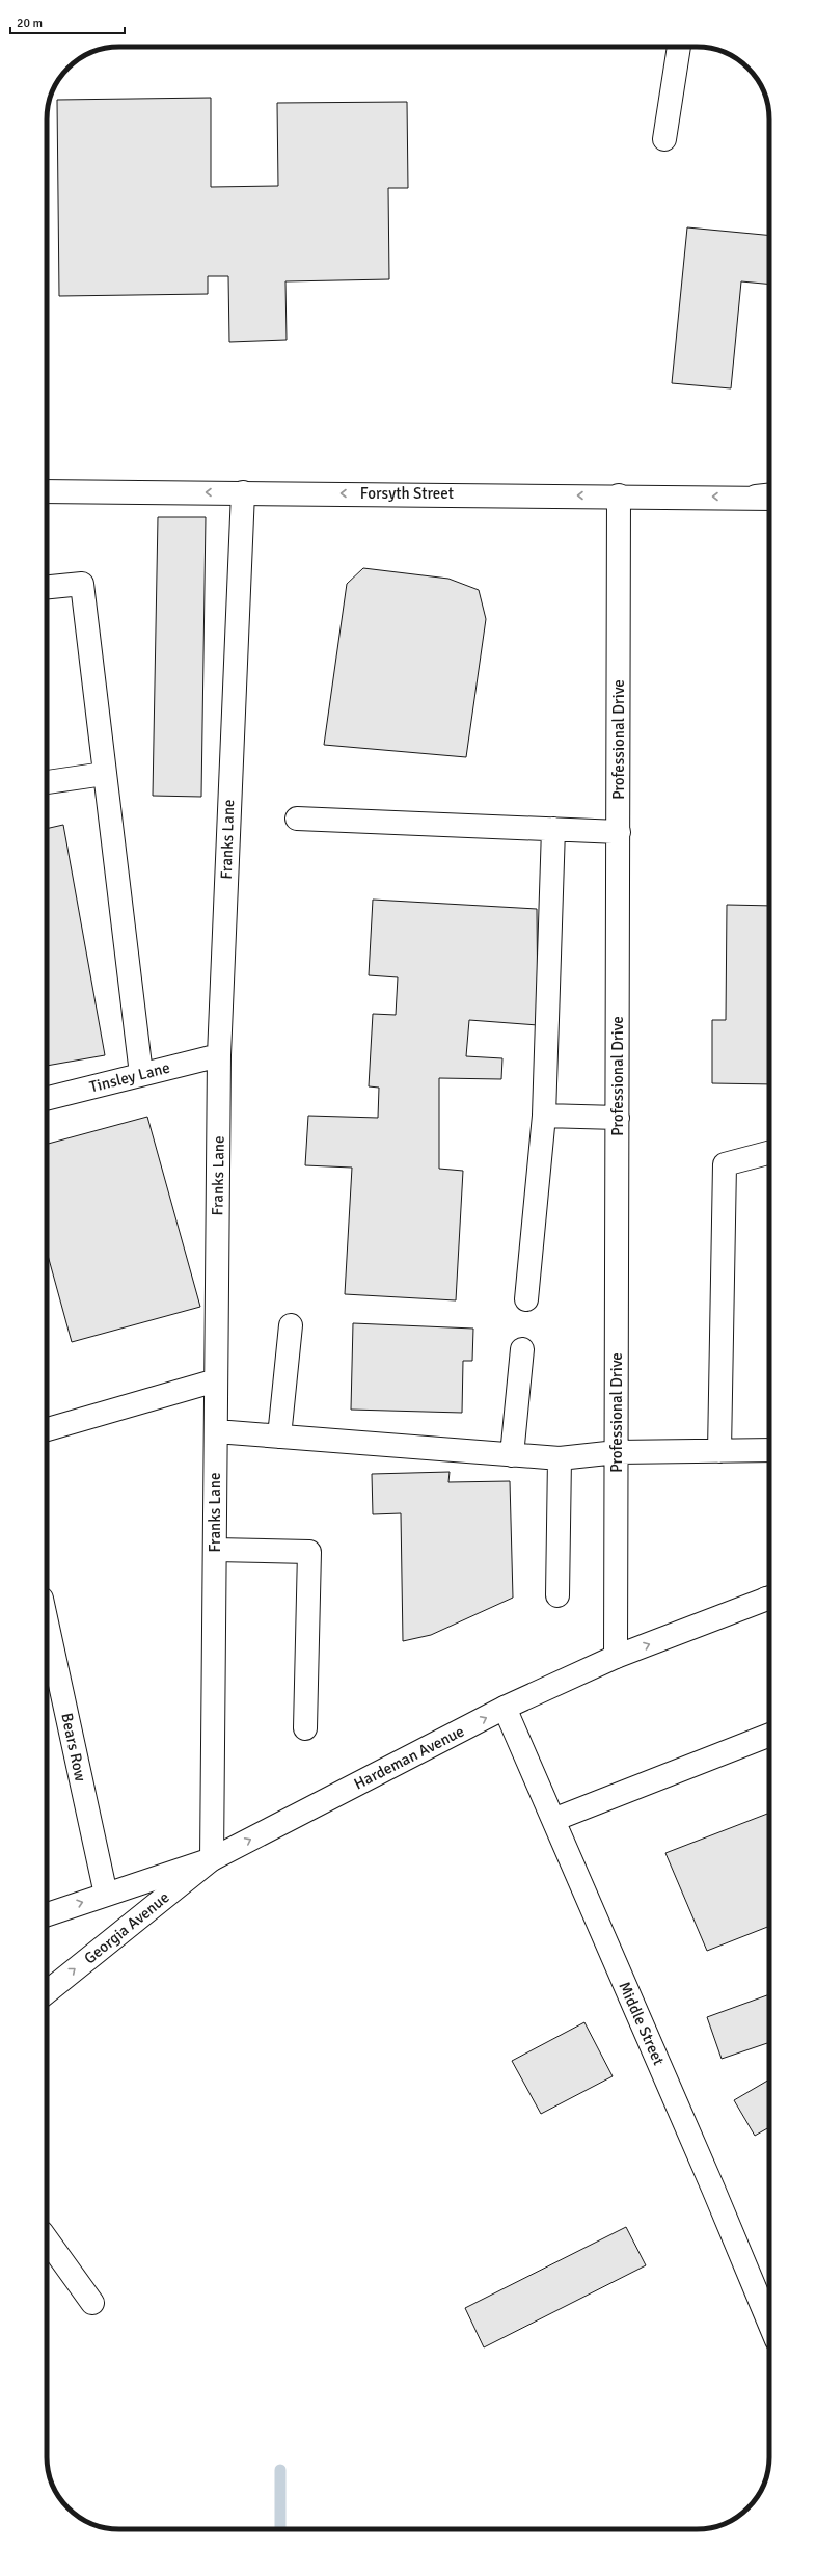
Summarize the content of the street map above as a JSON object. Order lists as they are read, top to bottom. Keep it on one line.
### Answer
{"streets":{"street":["Forsyth Street","Professional Drive","Franks Lane","Tinsley Lane","Bears Row","Hardeman Avenue","Georgia Avenue","Middle Street"]},"crossings":[["Forsyth Street","Professional Drive"],["Forsyth Street","Franks Lane"],["Professional Drive","Hardeman Avenue"],["Franks Lane","Tinsley Lane"],["Franks Lane","Hardeman Avenue"],["Franks Lane","Georgia Avenue"],["Bears Row","Hardeman Avenue"],["Hardeman Avenue","Georgia Avenue"],["Hardeman Avenue","Middle Street"]],"one_way":["Forsyth Street","Georgia Avenue"],"scale_bar":"20 m"}
